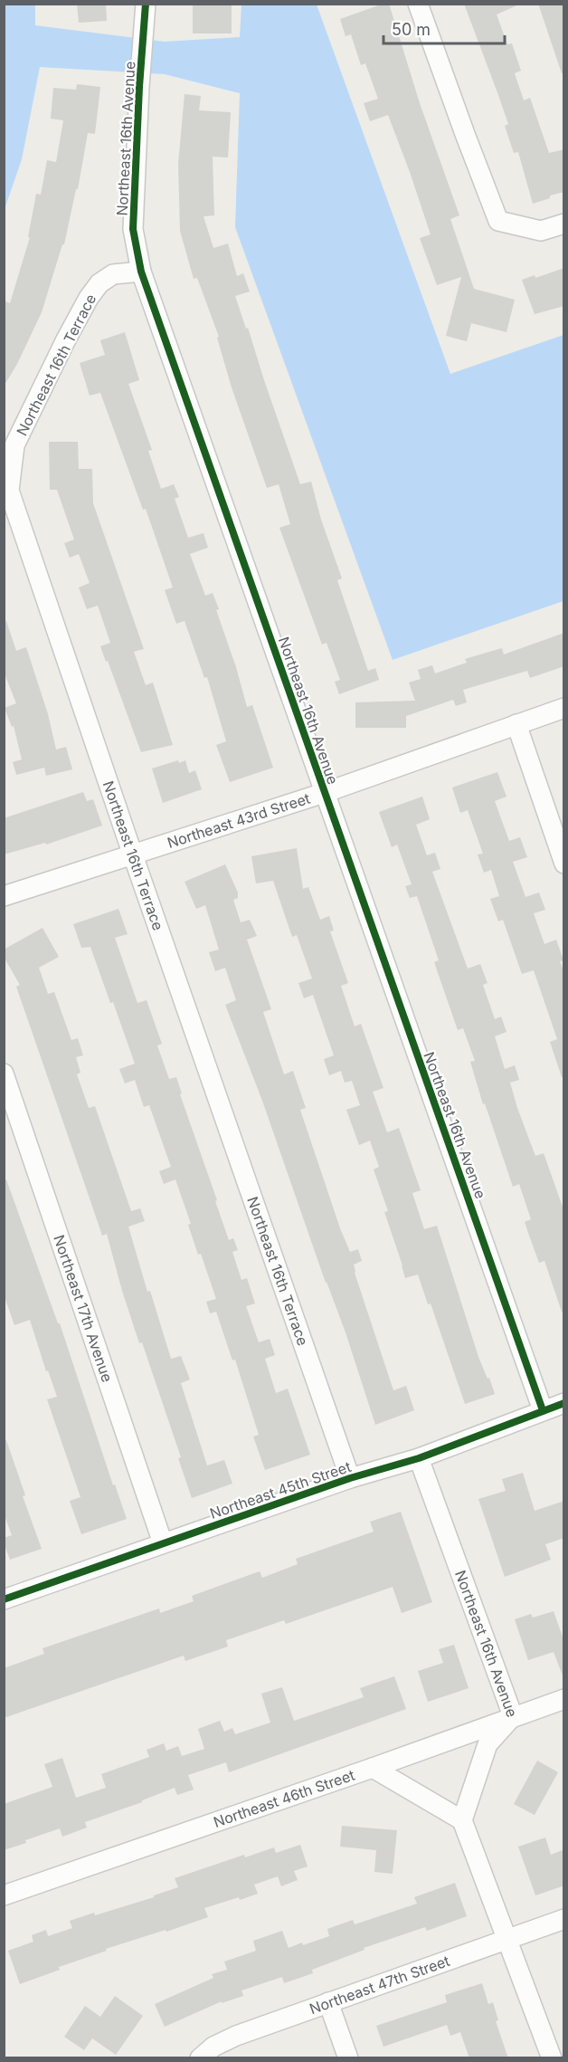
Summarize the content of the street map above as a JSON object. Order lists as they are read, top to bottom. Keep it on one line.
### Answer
{"streets":{"street":["Northeast 16th Avenue","Northeast 16th Terrace","Northeast 43rd Street","Northeast 17th Avenue","Northeast 45th Street","Northeast 46th Street","Northeast 47th Street"]},"crossings":[["Northeast 16th Avenue","Northeast 16th Terrace"],["Northeast 16th Avenue","Northeast 43rd Street"],["Northeast 16th Avenue","Northeast 45th Street"],["Northeast 16th Avenue","Northeast 46th Street"],["Northeast 16th Terrace","Northeast 43rd Street"],["Northeast 16th Terrace","Northeast 45th Street"],["Northeast 17th Avenue","Northeast 45th Street"]],"scale_bar":"50 m"}
